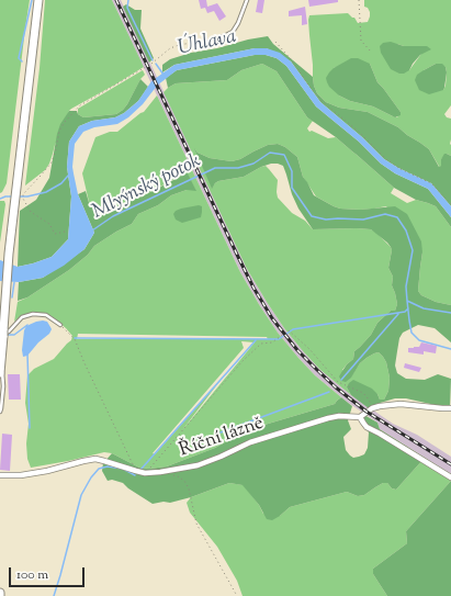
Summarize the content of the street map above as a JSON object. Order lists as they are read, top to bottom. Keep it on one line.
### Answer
{"streets":{"street":["Říční lázně"]},"water":["Úhlava","Mlyýnský potok"],"scale_bar":"100 m"}
